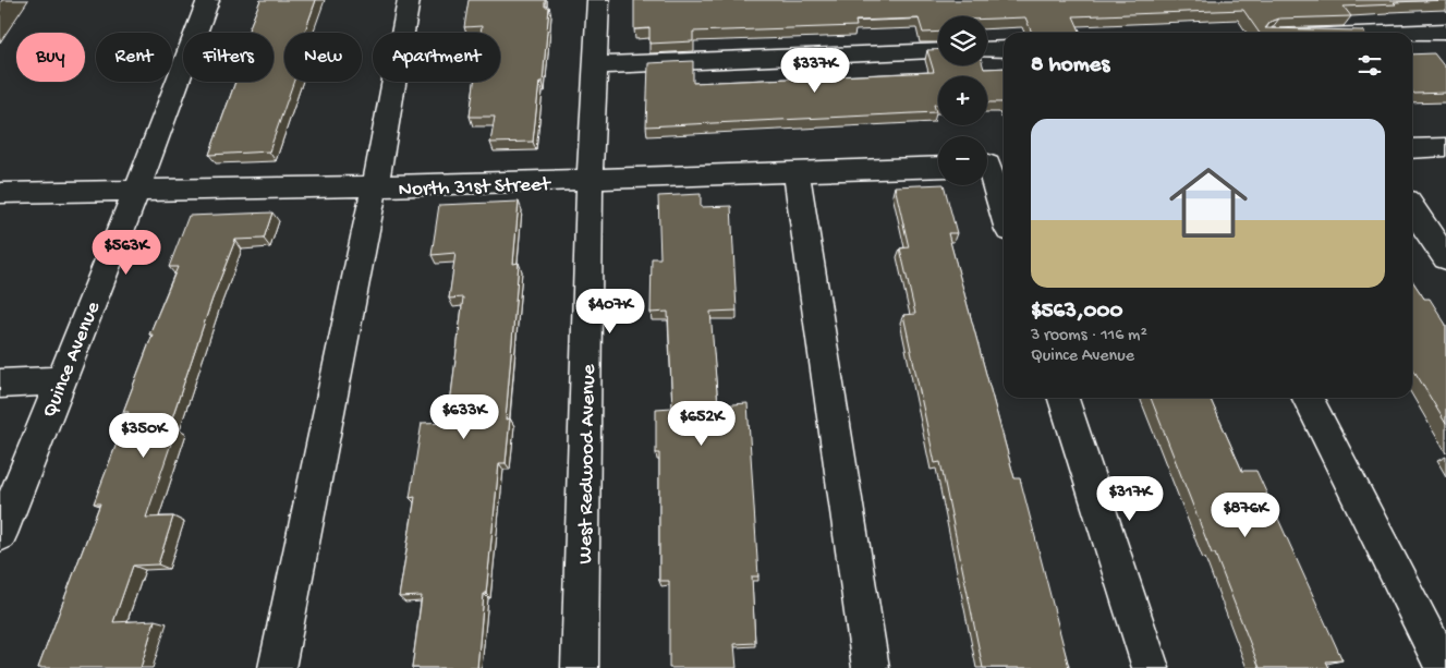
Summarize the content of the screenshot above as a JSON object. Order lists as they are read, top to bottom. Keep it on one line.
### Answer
{"streets":{"street":["North 31st Street","Quince Avenue","West Redwood Avenue"]},"crossings":[["North 31st Street","Quince Avenue"],["North 31st Street","West Redwood Avenue"]],"page":{"map_buttons":["+","−"],"chip":["Buy","Rent","Filters","New","Apartment"],"heading":"8 homes","price":["$337K","$563K","$407K","$633K","$652K","$350K","$317K","$876K"],"list":[{"name":"$563,000","note":"3 rooms · 116 m² · Quince Avenue"}]}}
